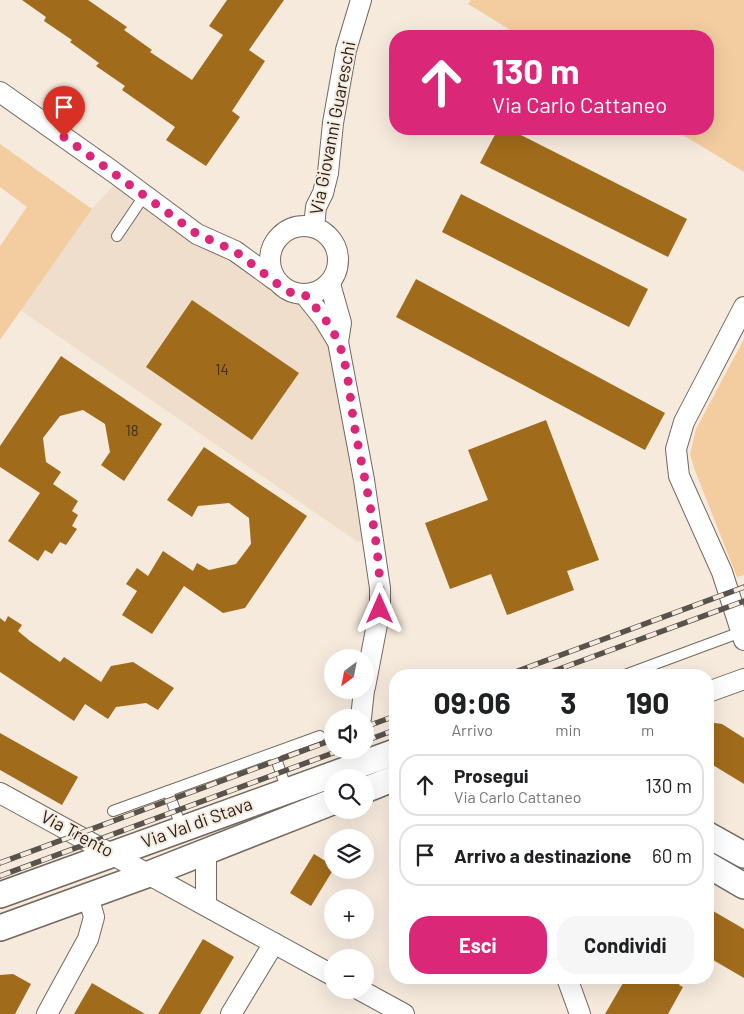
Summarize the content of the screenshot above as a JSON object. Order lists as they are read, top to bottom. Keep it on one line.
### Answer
{"streets":{"street":["Via Giovanni Guareschi","Via Val di Stava","Via Trento"]},"crossings":[["Via Val di Stava","Via Trento"]],"house_numbers":["14","18"],"north":"bottom left","page":{"turn":["130 m","Via Carlo Cattaneo"],"map_buttons":["+","−"],"eta":["09:06","Arrivo","3","min","190","m"],"list":[{"name":"Prosegui","note":"Via Carlo Cattaneo","value":"130 m"},{"name":"Arrivo a destinazione","value":"60 m"}],"buttons":["Esci","Condividi"]}}
